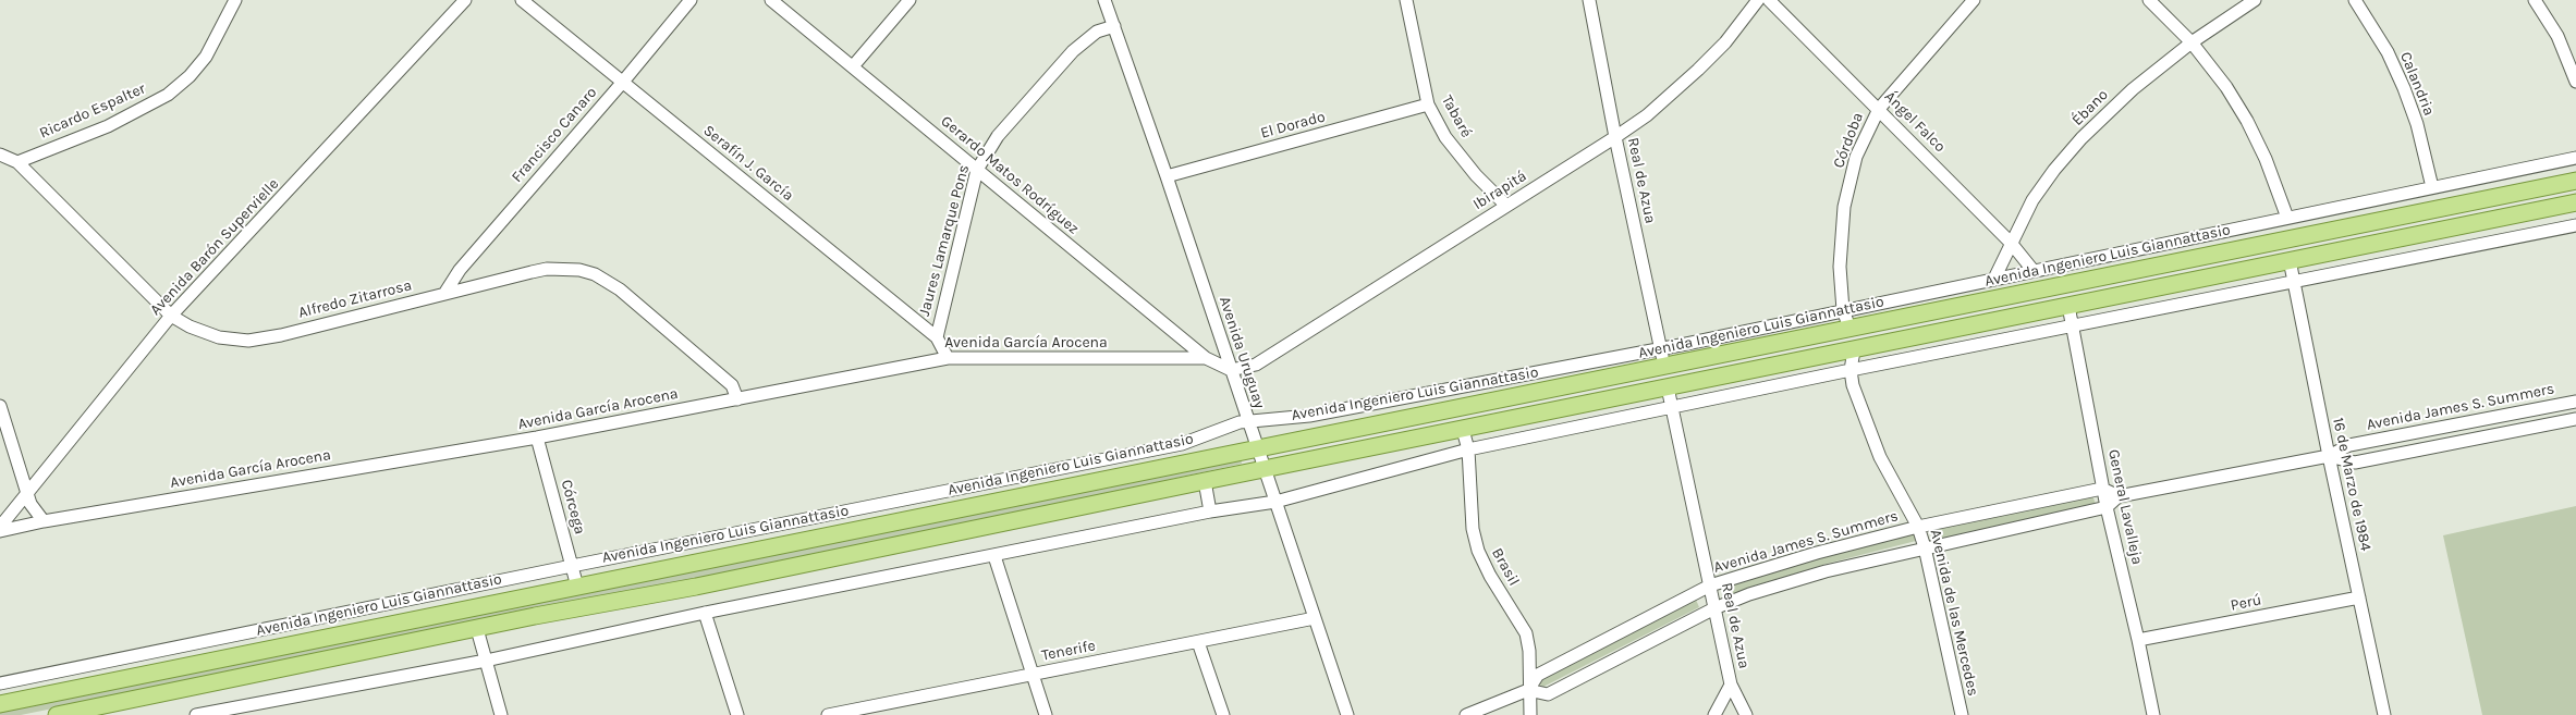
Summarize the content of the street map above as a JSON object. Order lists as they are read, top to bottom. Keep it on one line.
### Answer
{"streets":{"main road":["Avenida Ingeniero Luis Giannattasio"],"street":["Calandria","Ébano","Ricardo Espalter","Tabaré","Ángel Falco","El Dorado","Francisco Canaro","Córdoba","Serafín J. García","Gerardo Matos Rodríguez","Real de Azua","Ibirapitá","Jaures Lamarque Pons","Avenida Barón Supervielle","Alfredo Zitarrosa","Avenida García Arocena","Avenida Uruguay","Avenida James S. Summers","16 de Marzo de 1984","Córcega","General Lavalleja","Brasil","Perú","Avenida de las Mercedes","Tenerife"]},"crossings":[["Calandria","Avenida Ingeniero Luis Giannattasio"],["Ébano","Ángel Falco"],["Ébano","Avenida Ingeniero Luis Giannattasio"],["Ricardo Espalter","Alfredo Zitarrosa"],["Tabaré","El Dorado"],["Tabaré","Ibirapitá"],["Ángel Falco","Córdoba"],["Ángel Falco","Avenida Ingeniero Luis Giannattasio"],["El Dorado","Avenida Uruguay"],["Francisco Canaro","Serafín J. García"],["Francisco Canaro","Alfredo Zitarrosa"],["Córdoba","Avenida Ingeniero Luis Giannattasio"],["Serafín J. García","Jaures Lamarque Pons"],["Serafín J. García","Avenida García Arocena"],["Gerardo Matos Rodríguez","Ibirapitá"],["Gerardo Matos Rodríguez","Jaures Lamarque Pons"],["Gerardo Matos Rodríguez","Avenida García Arocena"],["Gerardo Matos Rodríguez","Avenida Uruguay"],["Real de Azua","Ibirapitá"],["Real de Azua","Avenida Ingeniero Luis Giannattasio"],["Real de Azua","Avenida James S. Summers"],["Ibirapitá","Avenida Uruguay"],["Jaures Lamarque Pons","Avenida Uruguay"],["Avenida Barón Supervielle","Alfredo Zitarrosa"],["Avenida Ingeniero Luis Giannattasio","Avenida Uruguay"],["Avenida Ingeniero Luis Giannattasio","Córcega"],["Alfredo Zitarrosa","Avenida García Arocena"],["Avenida García Arocena","Córcega"],["Avenida Uruguay","Tenerife"],["Avenida James S. Summers","16 de Marzo de 1984"],["Avenida James S. Summers","General Lavalleja"],["Avenida James S. Summers","Brasil"],["Avenida James S. Summers","Avenida de las Mercedes"],["16 de Marzo de 1984","Perú"],["General Lavalleja","Perú"]]}
